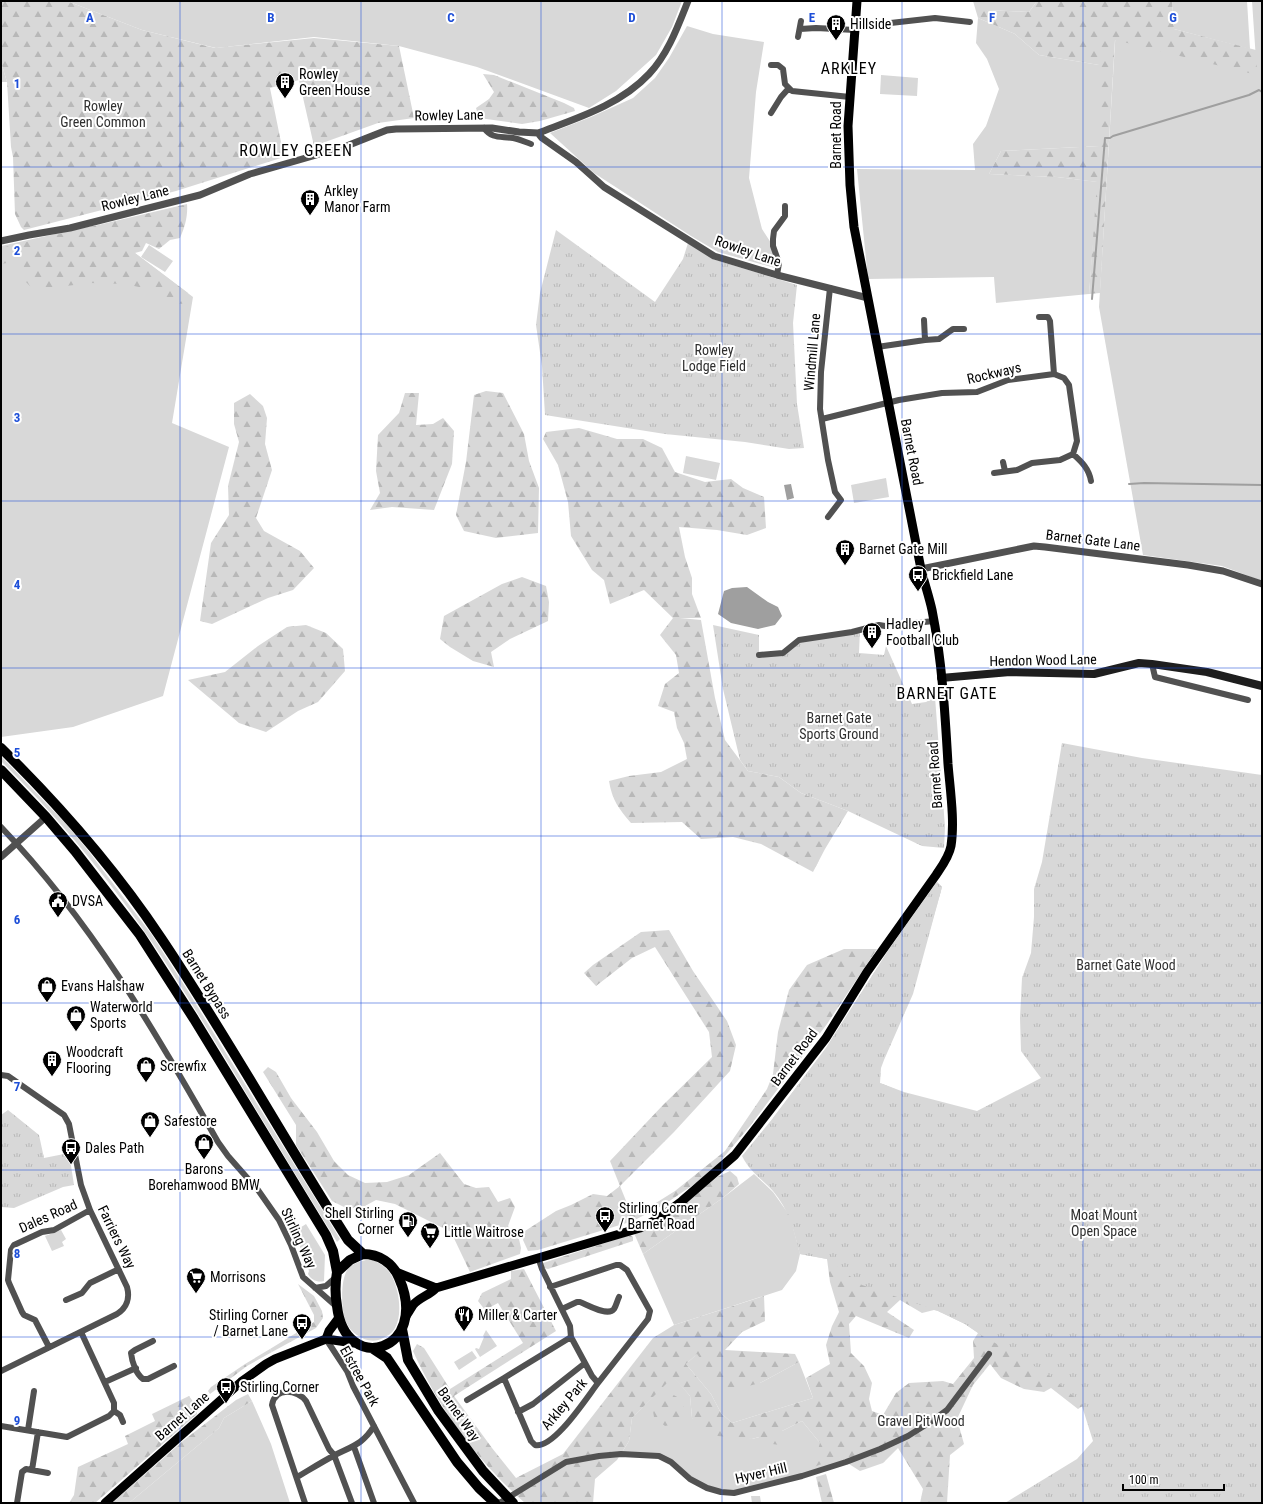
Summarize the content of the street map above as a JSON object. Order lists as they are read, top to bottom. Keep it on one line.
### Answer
{"streets":{"highway":["Barnet Bypass","Barnet Way"],"main road":["Barnet Road","Hendon Wood Lane","Barnet Lane"],"street":["Rowley Lane","Windmill Lane","Rockways","Barnet Gate Lane","Dales Road","Farriers Way","Stirling Way","Elstree Park","Arkley Park","Hyver Hill"]},"crossings":[["Rowley Lane","Barnet Road"],["Rowley Lane","Windmill Lane"],["Barnet Road","Rockways"],["Barnet Road","Barnet Gate Lane"],["Barnet Road","Hendon Wood Lane"],["Barnet Road","Barnet Bypass"],["Barnet Road","Stirling Way"],["Barnet Road","Arkley Park"],["Barnet Road","Barnet Way"],["Barnet Bypass","Stirling Way"],["Barnet Bypass","Barnet Way"],["Dales Road","Farriers Way"],["Stirling Way","Barnet Way"],["Elstree Park","Barnet Lane"],["Barnet Way","Hyver Hill"]],"districts":["ARKLEY","ROWLEY GREEN","BARNET GATE"],"parks":["Rowley Green Common","Rowley Lodge Field","Barnet Gate Sports Ground","Barnet Gate Wood","Moat Mount Open Space","Gravel Pit Wood"],"places":{"building":["Hillside","Rowley Green House","Arkley Manor Farm","Barnet Gate Mill","Hadley Football Club","Woodcraft Flooring"],"bus stop":["Brickfield Lane","Dales Path","Stirling Corner / Barnet Road","Stirling Corner / Barnet Lane","Stirling Corner"],"public building":["DVSA"],"shop":["Evans Halshaw","Waterworld Sports","Screwfix","Safestore","Barons Borehamwood BMW"],"fuel station":["Shell Stirling Corner"],"supermarket":["Little Waitrose","Morrisons"],"restaurant":["Miller & Carter"]},"scale_bar":"100 m","grid":{"columns":["A","B","C","D","E","F","G"],"rows":["1","2","3","4","5","6","7","8","9"]}}
